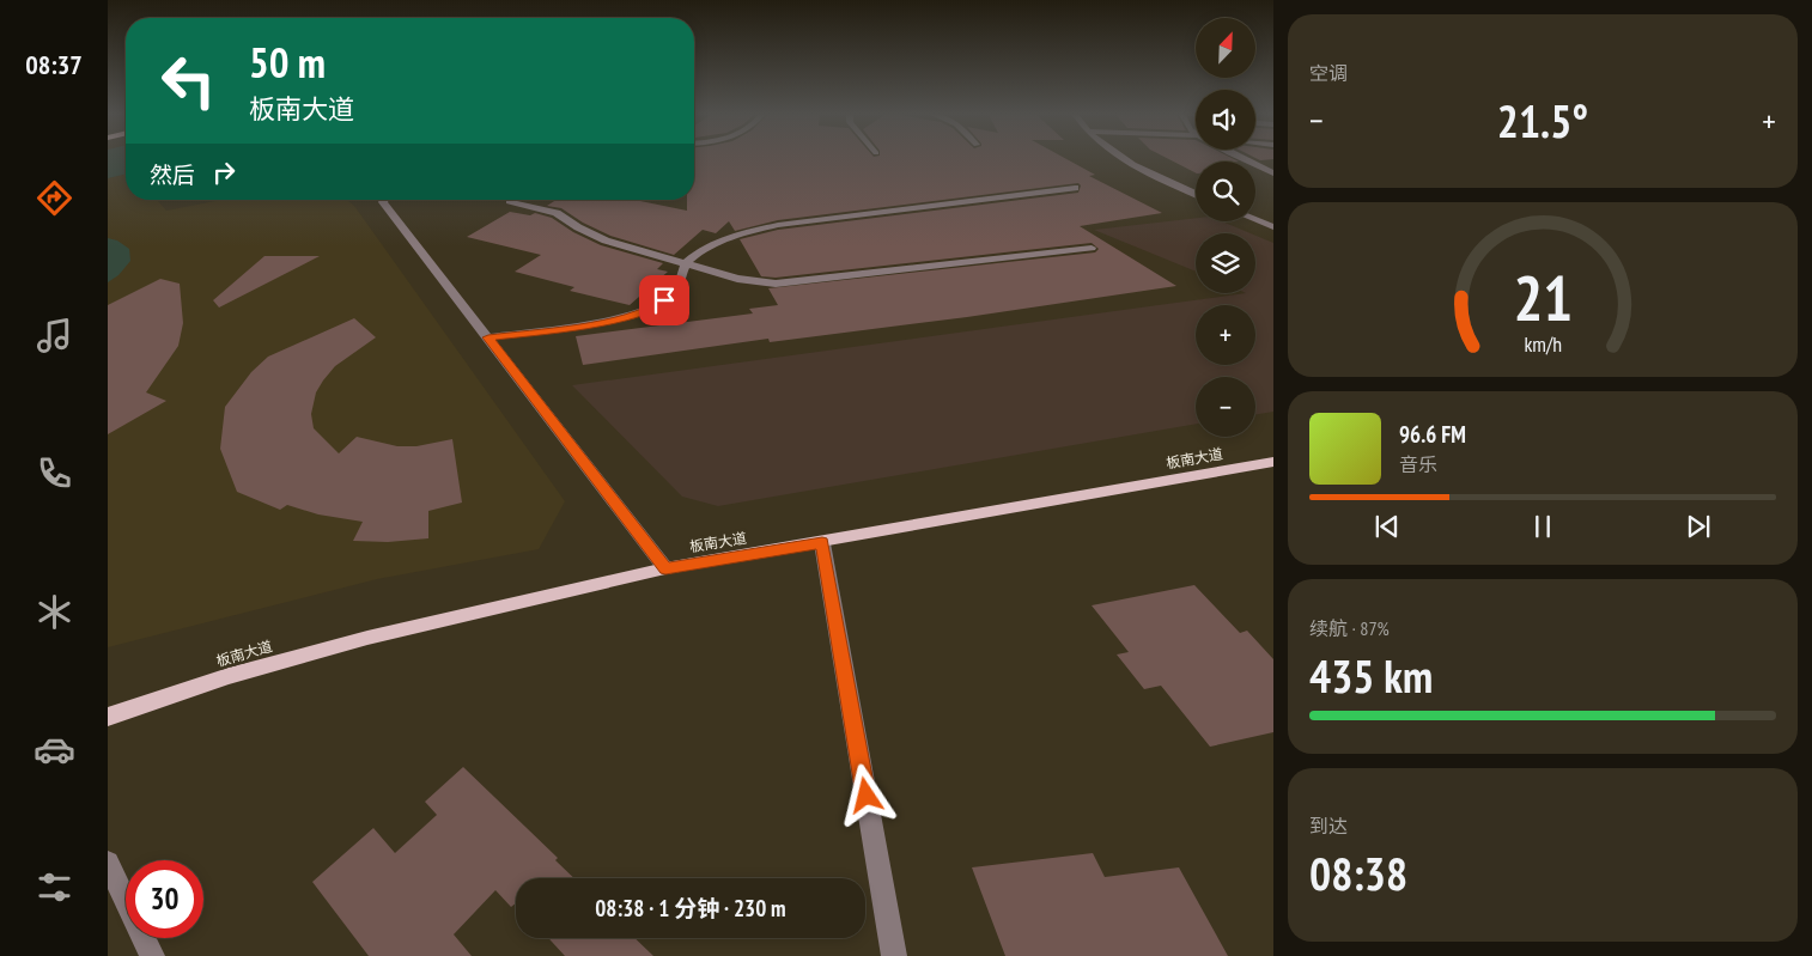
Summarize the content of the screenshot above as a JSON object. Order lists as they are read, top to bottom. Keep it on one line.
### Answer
{"streets":{"main road":["板南大道"]},"north":"top right","page":{"tabs":"08:37","tile":["空调",["续航 · 87%","435 km"],["到达","08:38"]],"map_buttons":["+","−"],"turn":["50 m","板南大道"],"heat":["−","21.5°","+"],"then":"然后","song":["96.6 FM","音乐"],"limit":"30","trip":"08:38 · 1 分钟 · 230 m","gauge":["21","km/h"]}}
